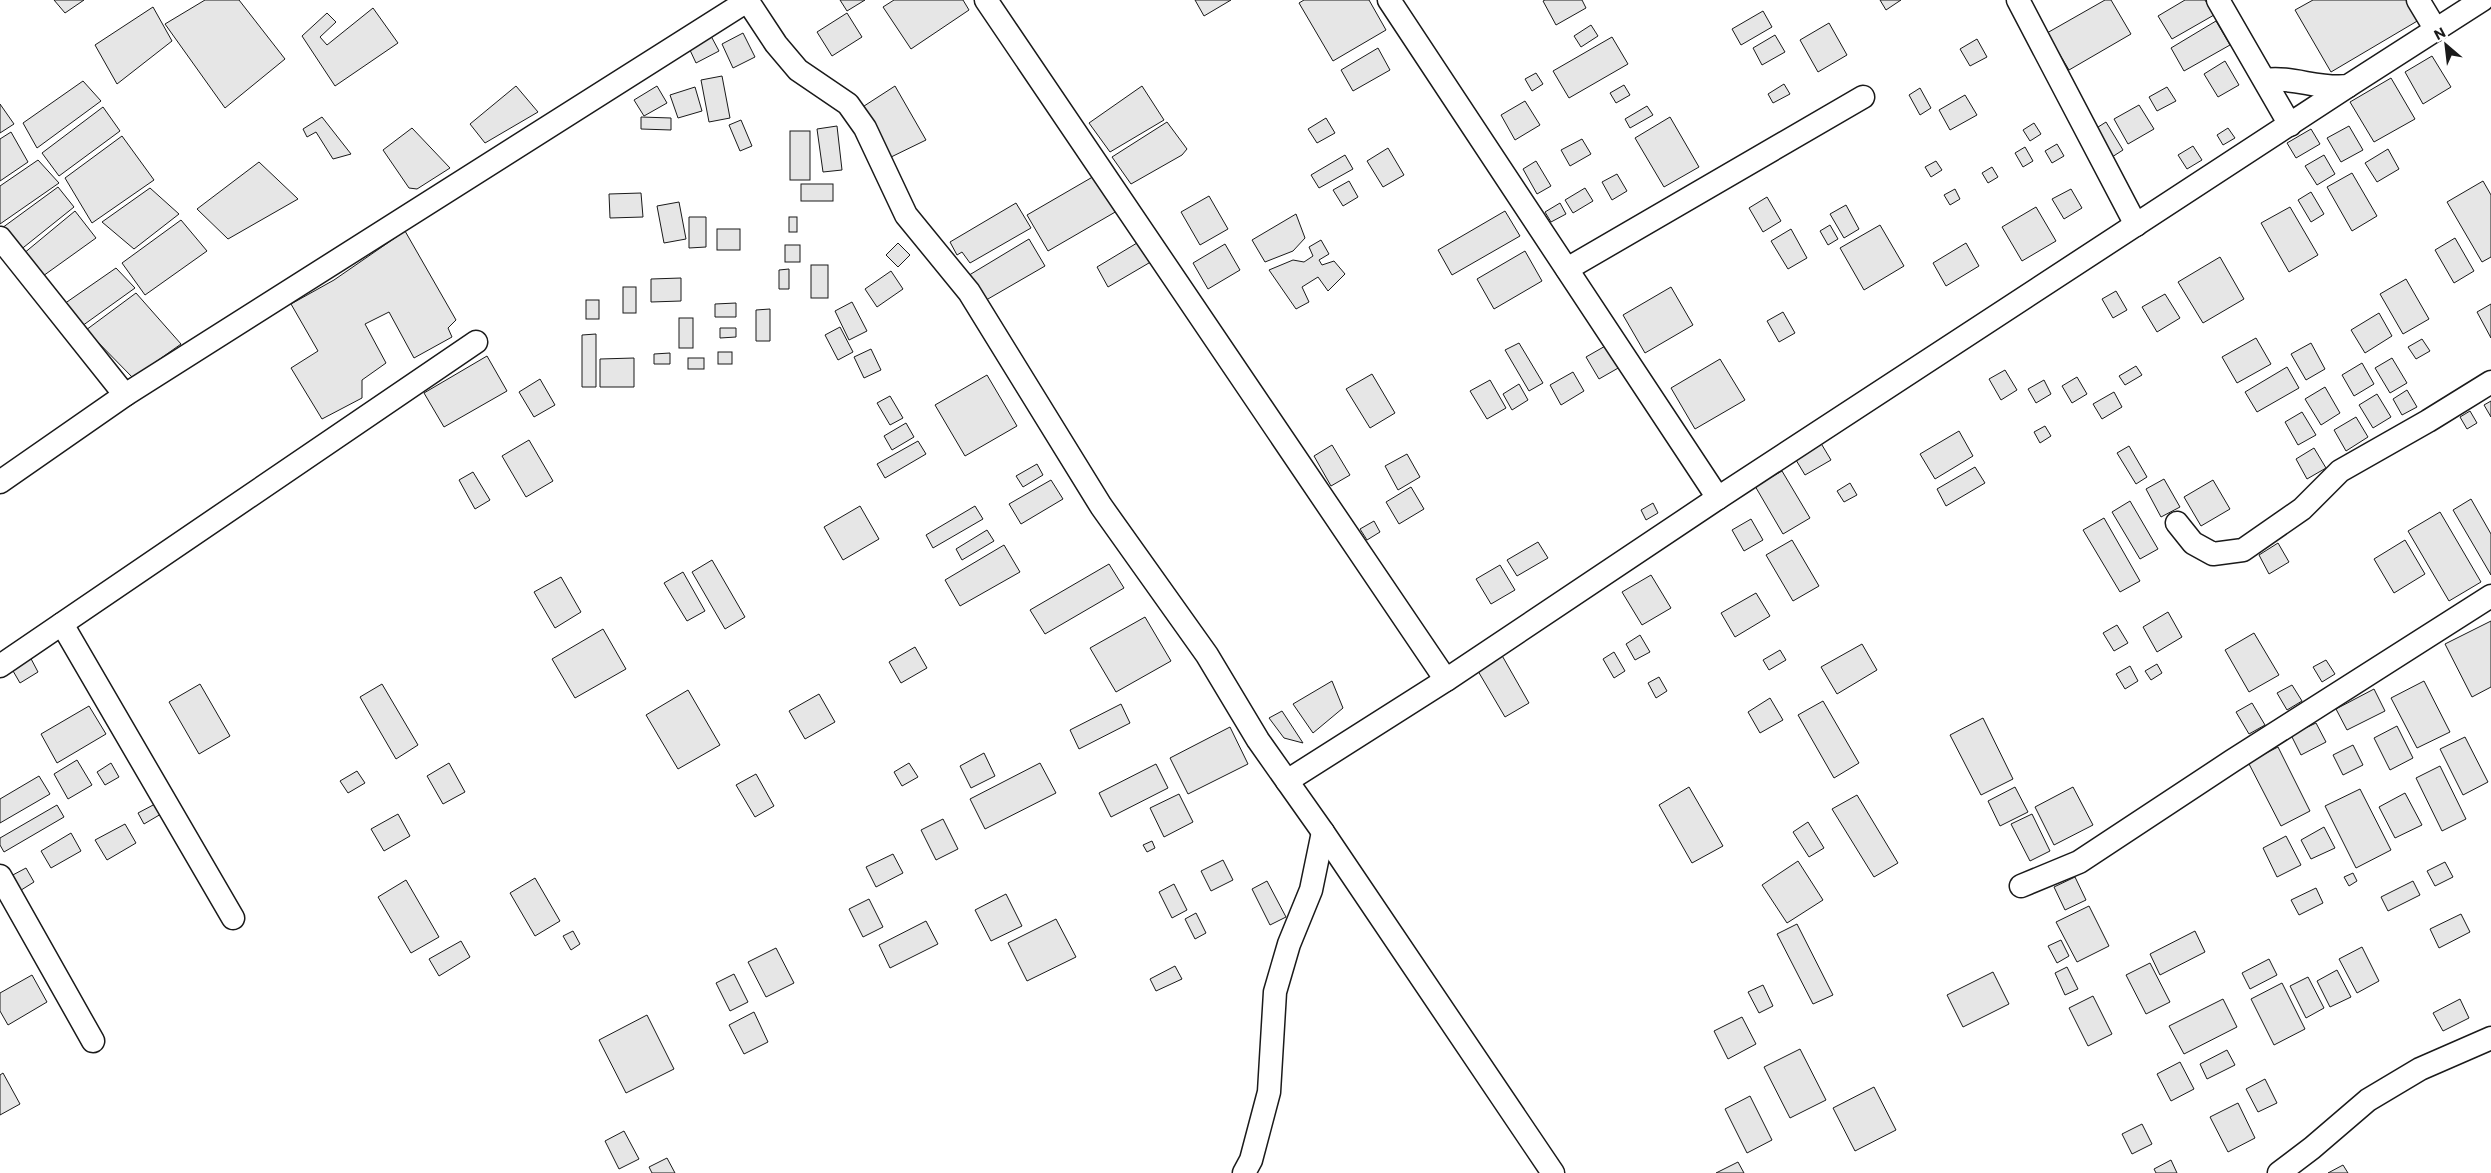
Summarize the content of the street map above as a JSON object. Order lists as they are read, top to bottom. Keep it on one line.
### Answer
{"north":"top left"}
